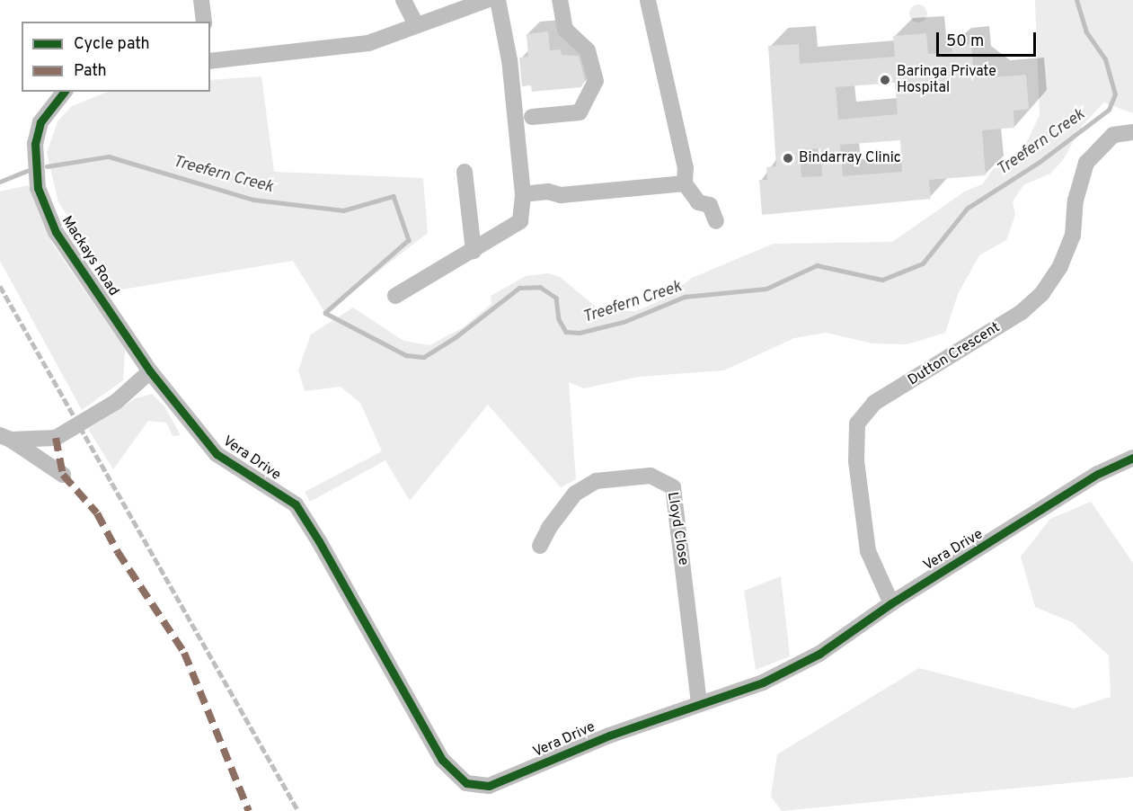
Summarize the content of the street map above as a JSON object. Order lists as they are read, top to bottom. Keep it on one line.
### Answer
{"streets":{"street":["Mackays Road","Dutton Crescent","Vera Drive","Lloyd Close"]},"crossings":[["Mackays Road","Vera Drive"],["Dutton Crescent","Vera Drive"],["Vera Drive","Lloyd Close"]],"water":["Treefern Creek"],"places":["Baringa Private Hospital","Bindarray Clinic"],"legend":["Cycle path","Path"],"scale_bar":"50 m"}
